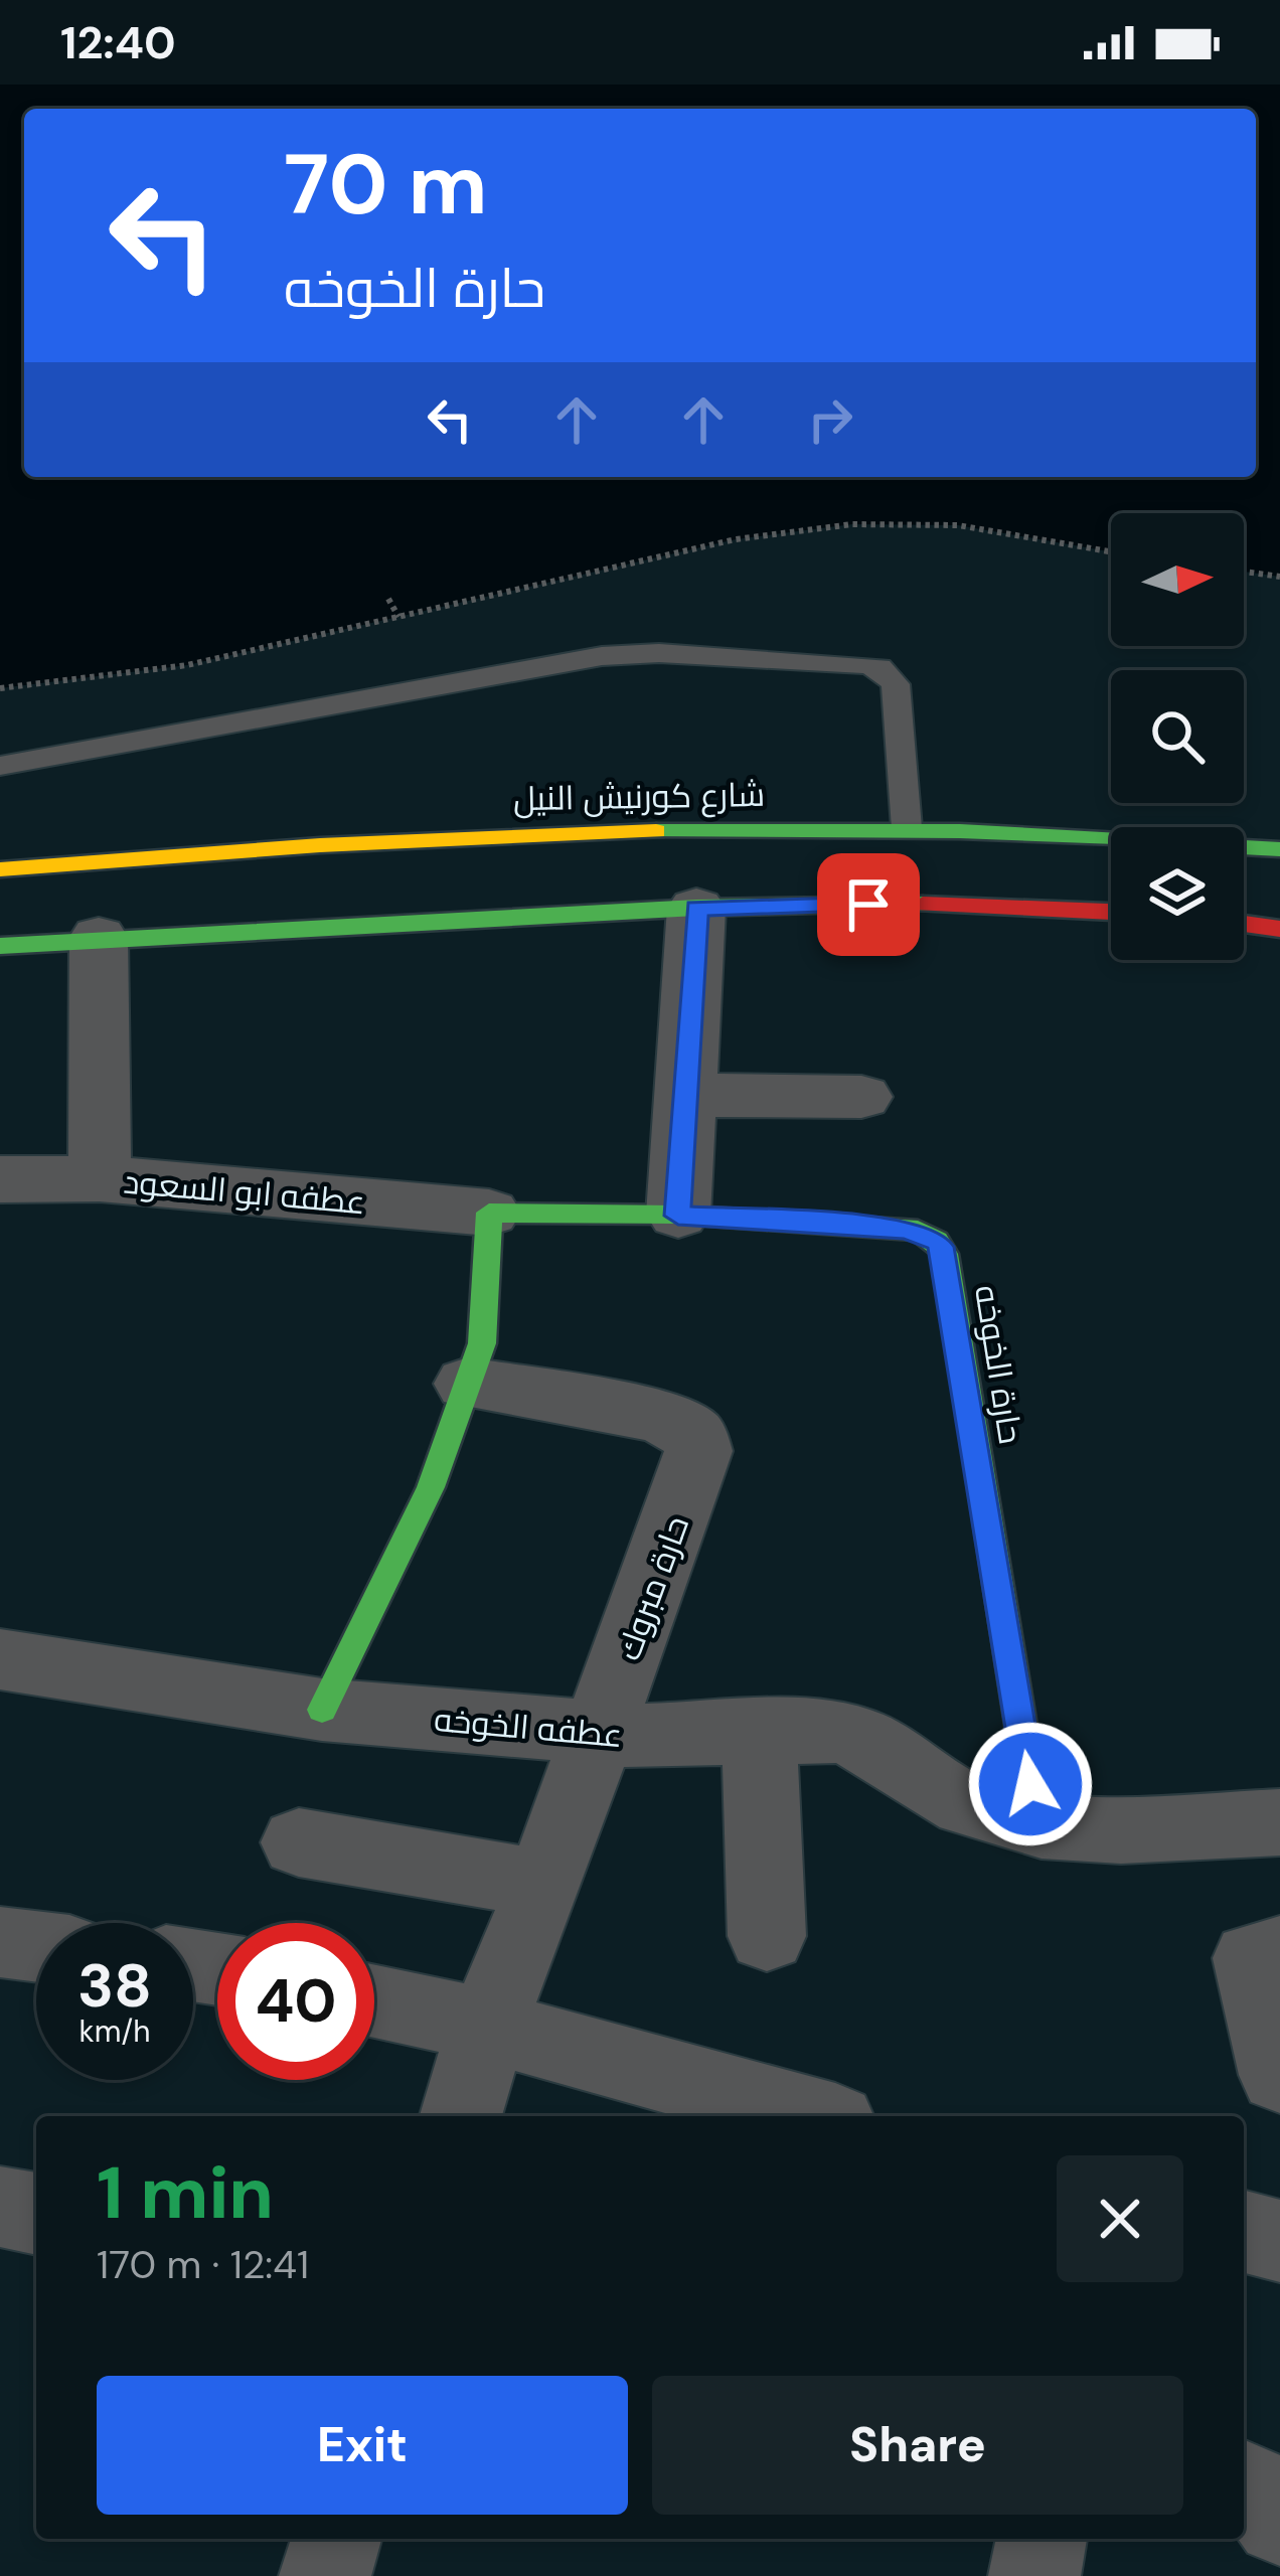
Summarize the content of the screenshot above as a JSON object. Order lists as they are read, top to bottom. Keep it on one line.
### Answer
{"streets":{"main road":["شارع كورنيش النيل","حارة الخوخه"],"street":["عطفه ابو السعود","حارة مبروك","عطفه الخوخه"]},"crossings":[["عطفه ابو السعود","حارة الخوخه"],["حارة الخوخه","عطفه الخوخه"],["حارة مبروك","عطفه الخوخه"]],"north":"right","page":{"status":"12:40","turn":["70 m","حارة الخوخه"],"speed":"38 km/h","limit":"40","heading":["1 min","170 m · 12:41"],"buttons":["Exit","Share"]}}
